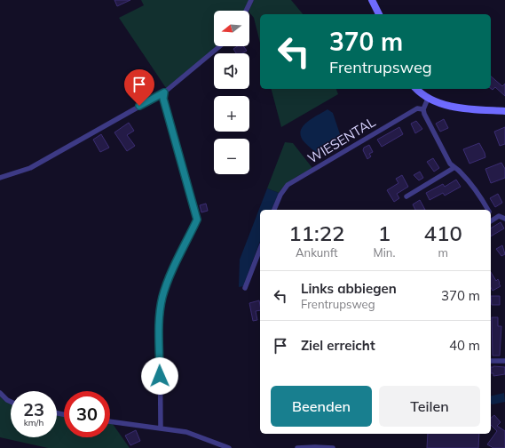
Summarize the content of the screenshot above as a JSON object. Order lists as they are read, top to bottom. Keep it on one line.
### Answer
{"streets":{"street":["WIESENTAL"]},"north":"left","page":{"map_buttons":["+","−"],"turn":["370 m","Frentrupsweg"],"eta":["11:22","Ankunft","1","Min.","410","m"],"list":[{"name":"Links abbiegen","note":"Frentrupsweg","value":"370 m"},{"name":"Ziel erreicht","value":"40 m"}],"buttons":["Beenden","Teilen"],"speed":"23 km/h","limit":"30"}}
